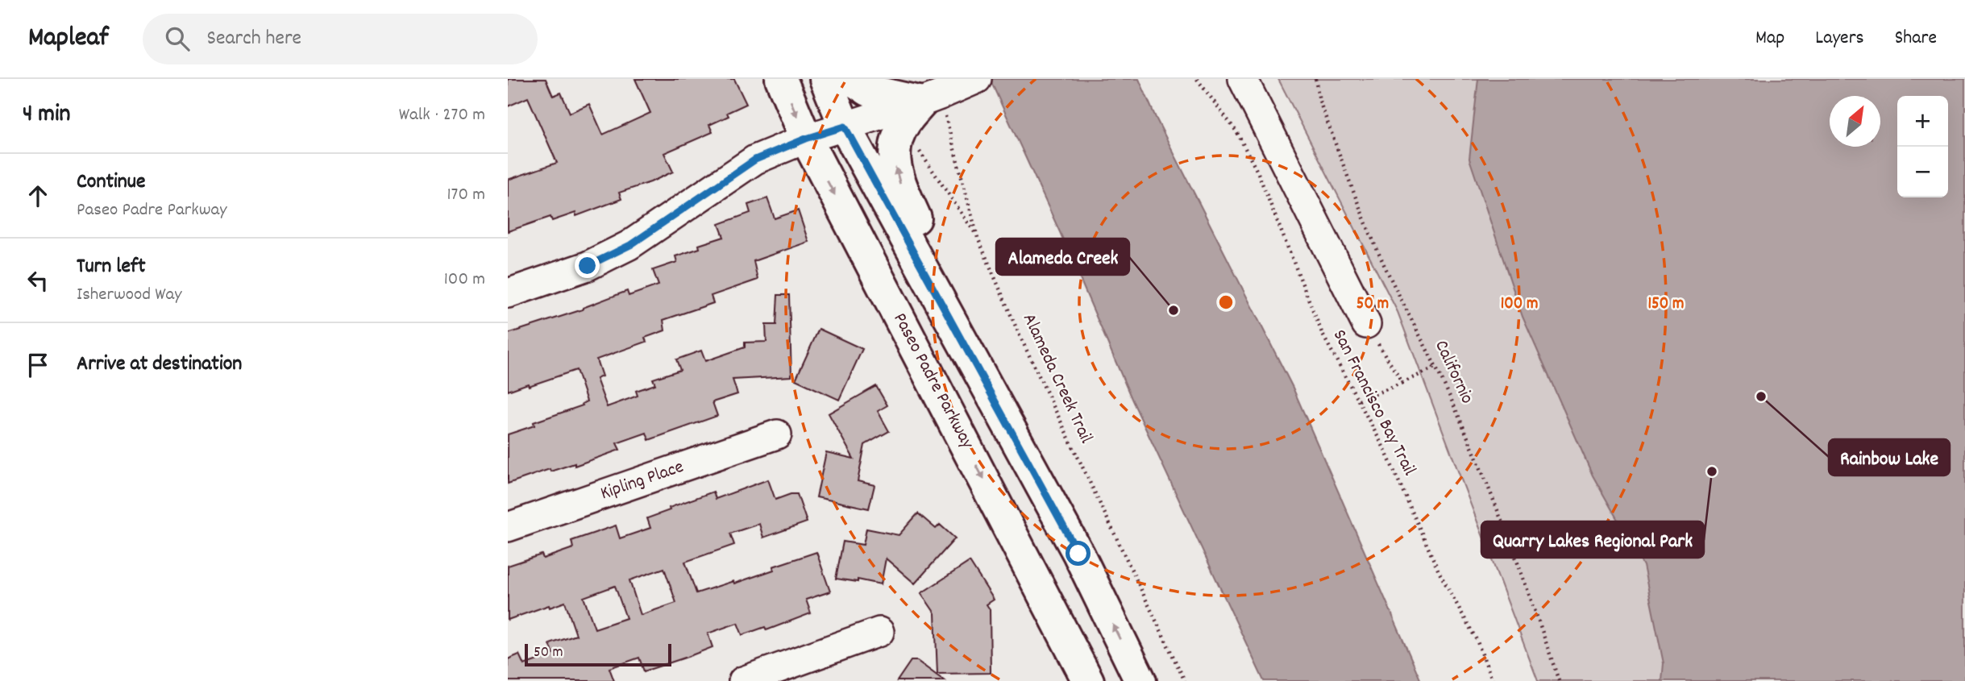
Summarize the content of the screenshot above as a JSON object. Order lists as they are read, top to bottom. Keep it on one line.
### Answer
{"streets":{"main road":["Paseo Padre Parkway"],"street":["Kipling Place"],"path":["Californio","Alameda Creek Trail","San Francisco Bay Trail"]},"places":["Alameda Creek","Rainbow Lake","Quarry Lakes Regional Park"],"scale_bar":"50 m","north":"top right","page":{"header":"Mapleaf","search":"Search here","nav":["Map","Layers","Share"],"heading":["4 min","Walk · 270 m"],"map_buttons":["+","−"],"list":[["Continue","Paseo Padre Parkway","170 m"],["Turn left","Isherwood Way","100 m"],"Arrive at destination"],"scale":"50 m"},"rings":["50 m","100 m","150 m"]}
